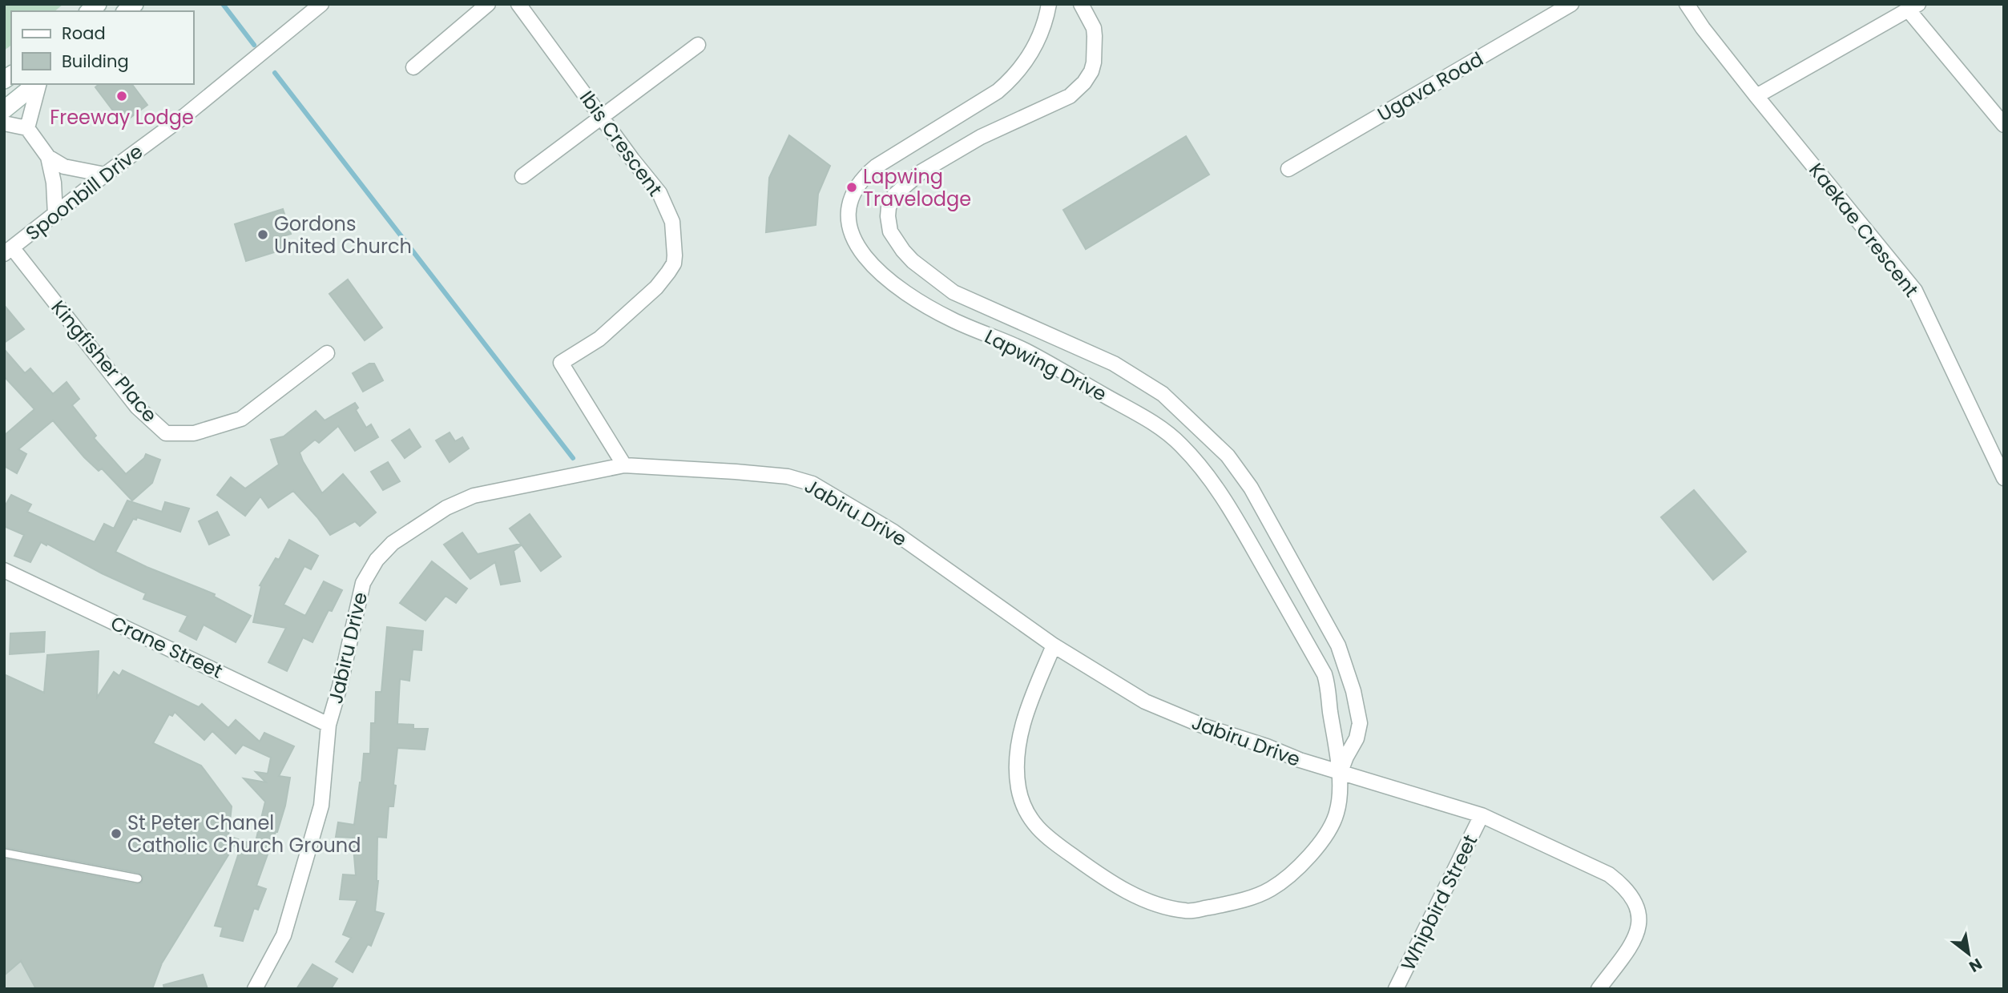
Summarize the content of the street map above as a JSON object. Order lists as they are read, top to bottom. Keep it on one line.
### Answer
{"streets":{"street":["Ugava Road","Ibis Crescent","Spoonbill Drive","Kaekae Crescent","Kingfisher Place","Lapwing Drive","Jabiru Drive","Crane Street","Whipbird Street"]},"crossings":[["Ibis Crescent","Jabiru Drive"],["Spoonbill Drive","Kingfisher Place"],["Lapwing Drive","Jabiru Drive"],["Jabiru Drive","Crane Street"],["Jabiru Drive","Whipbird Street"]],"places":["Freeway Lodge","Lapwing Travelodge","Gordons United Church","St Peter Chanel Catholic Church Ground"],"legend":["Road","Building"],"north":"bottom right"}
